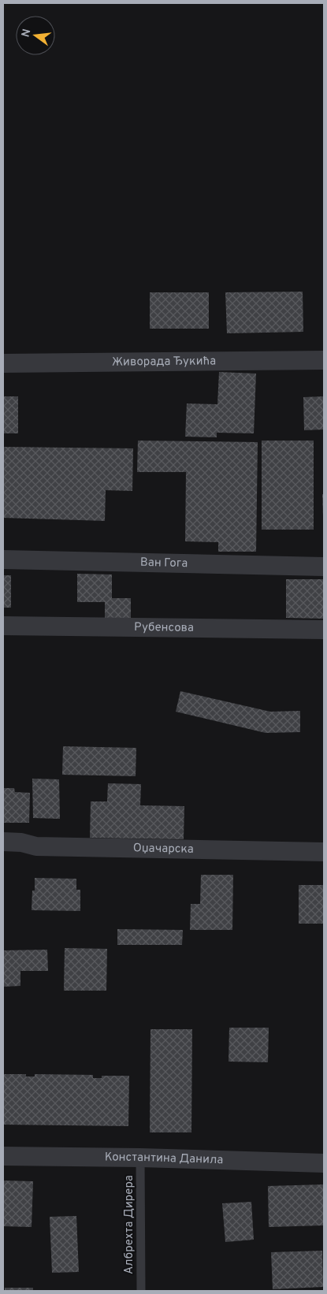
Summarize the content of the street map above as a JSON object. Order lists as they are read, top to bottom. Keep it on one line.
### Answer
{"streets":{"street":["Живорада Ђукића","Ван Гога","Рубенсова","Оџачарска","Константина Данила"],"lane":["Албрехта Дирера"]},"crossings":[["Константина Данила","Албрехта Дирера"]],"north":"left"}
